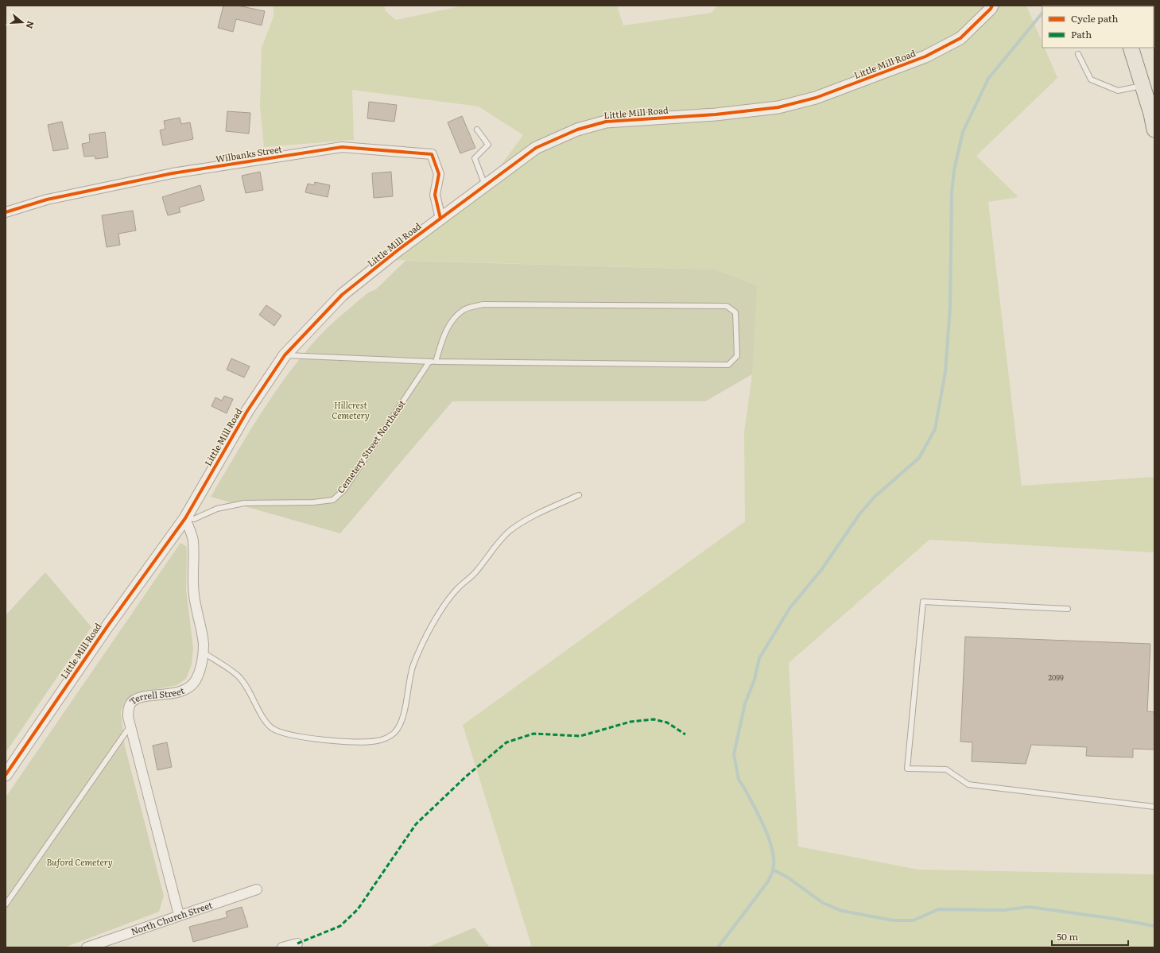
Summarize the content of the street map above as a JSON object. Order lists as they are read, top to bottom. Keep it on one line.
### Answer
{"streets":{"street":["Little Mill Road","Wilbanks Street","Terrell Street","North Church Street"],"lane":["Cemetery Street Northeast"]},"crossings":[["Little Mill Road","Wilbanks Street"],["Little Mill Road","Cemetery Street Northeast"],["Little Mill Road","Terrell Street"],["Cemetery Street Northeast","Terrell Street"],["Terrell Street","North Church Street"]],"parks":["Hillcrest Cemetery","Buford Cemetery"],"house_numbers":["2099"],"legend":["Cycle path","Path"],"scale_bar":"50 m","north":"right"}
